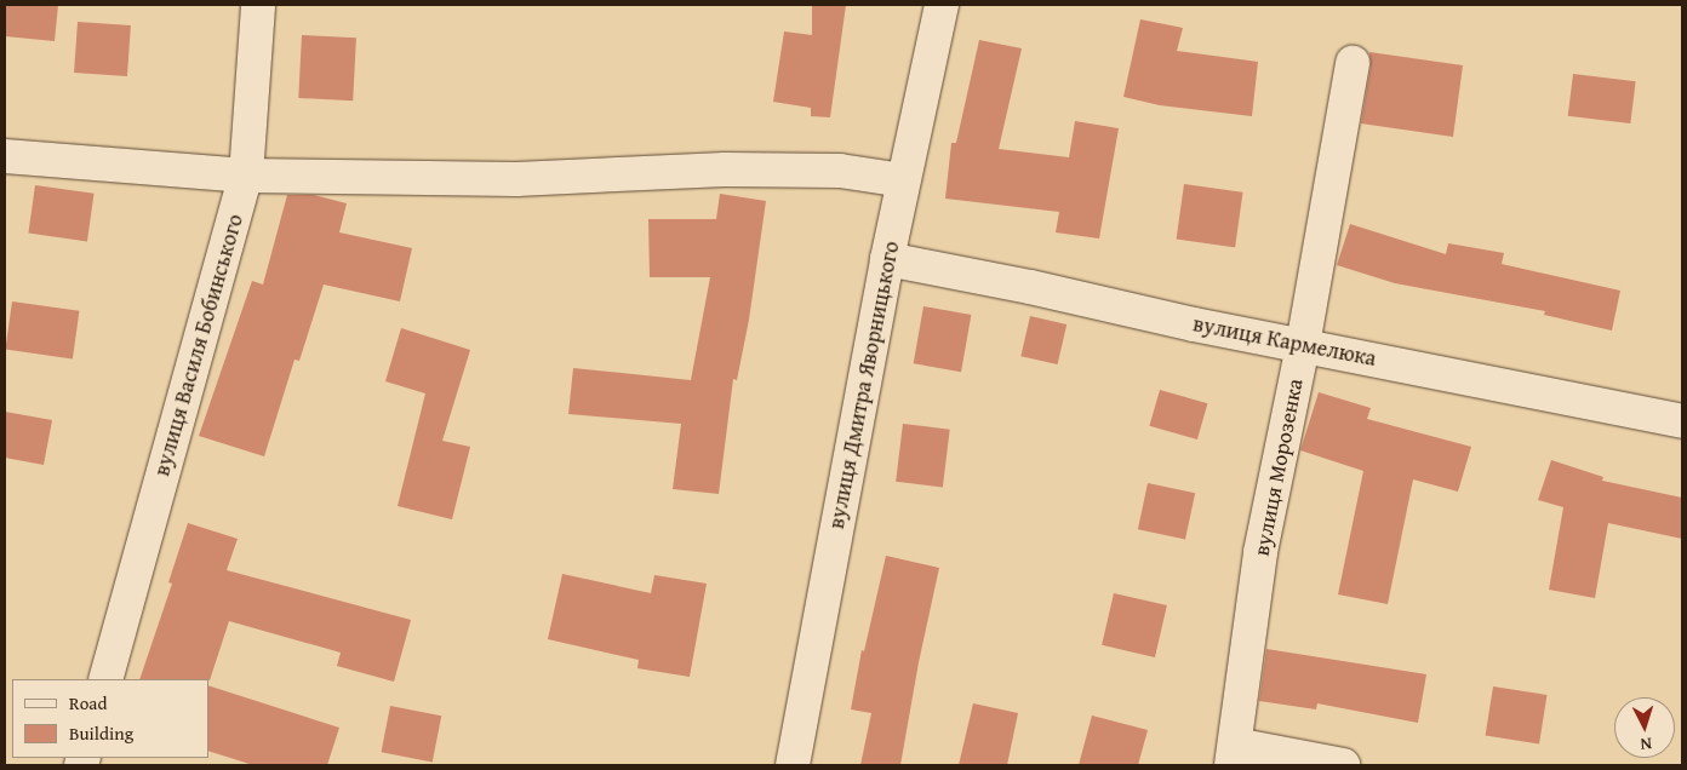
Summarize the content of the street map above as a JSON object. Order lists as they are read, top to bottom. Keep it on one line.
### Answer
{"streets":{"street":["вулиця Кармелюка","вулиця Василя Бобинського","вулиця Дмитра Яворницького","вулиця Морозенка"]},"crossings":[["вулиця Кармелюка","вулиця Дмитра Яворницького"],["вулиця Кармелюка","вулиця Морозенка"]],"legend":["Road","Building"],"north":"bottom"}
